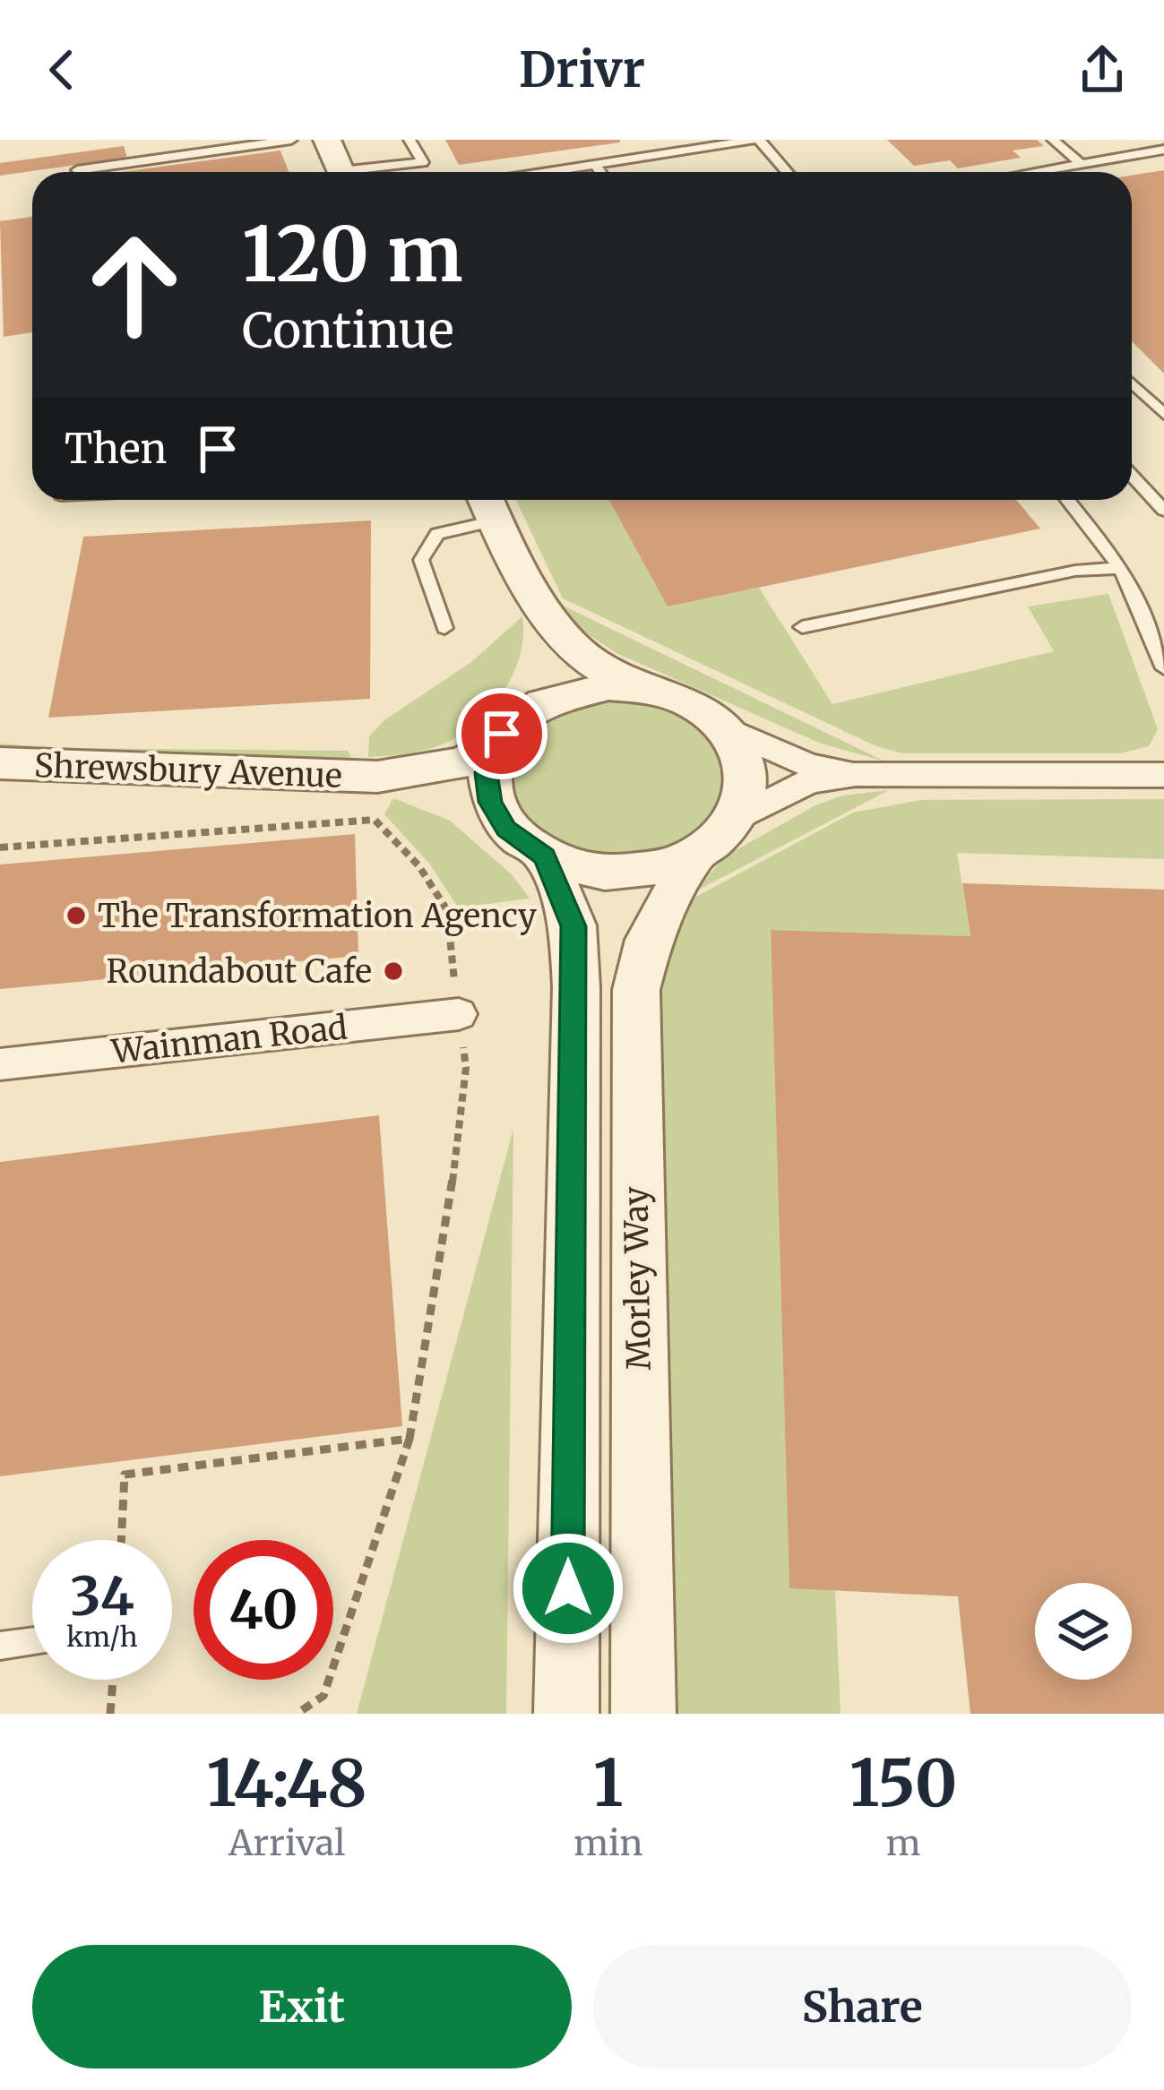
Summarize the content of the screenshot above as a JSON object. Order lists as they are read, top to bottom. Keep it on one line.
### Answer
{"streets":{"street":["Shrewsbury Avenue","Wainman Road","Morley Way"]},"crossings":[["Shrewsbury Avenue","Morley Way"]],"places":["The Transformation Agency","Roundabout Cafe"],"page":{"header":"Drivr","turn":["120 m","Continue"],"then":"Then","speed":"34 km/h","limit":"40","eta":["14:48","Arrival","1","min","150","m"],"buttons":["Exit","Share"]}}
